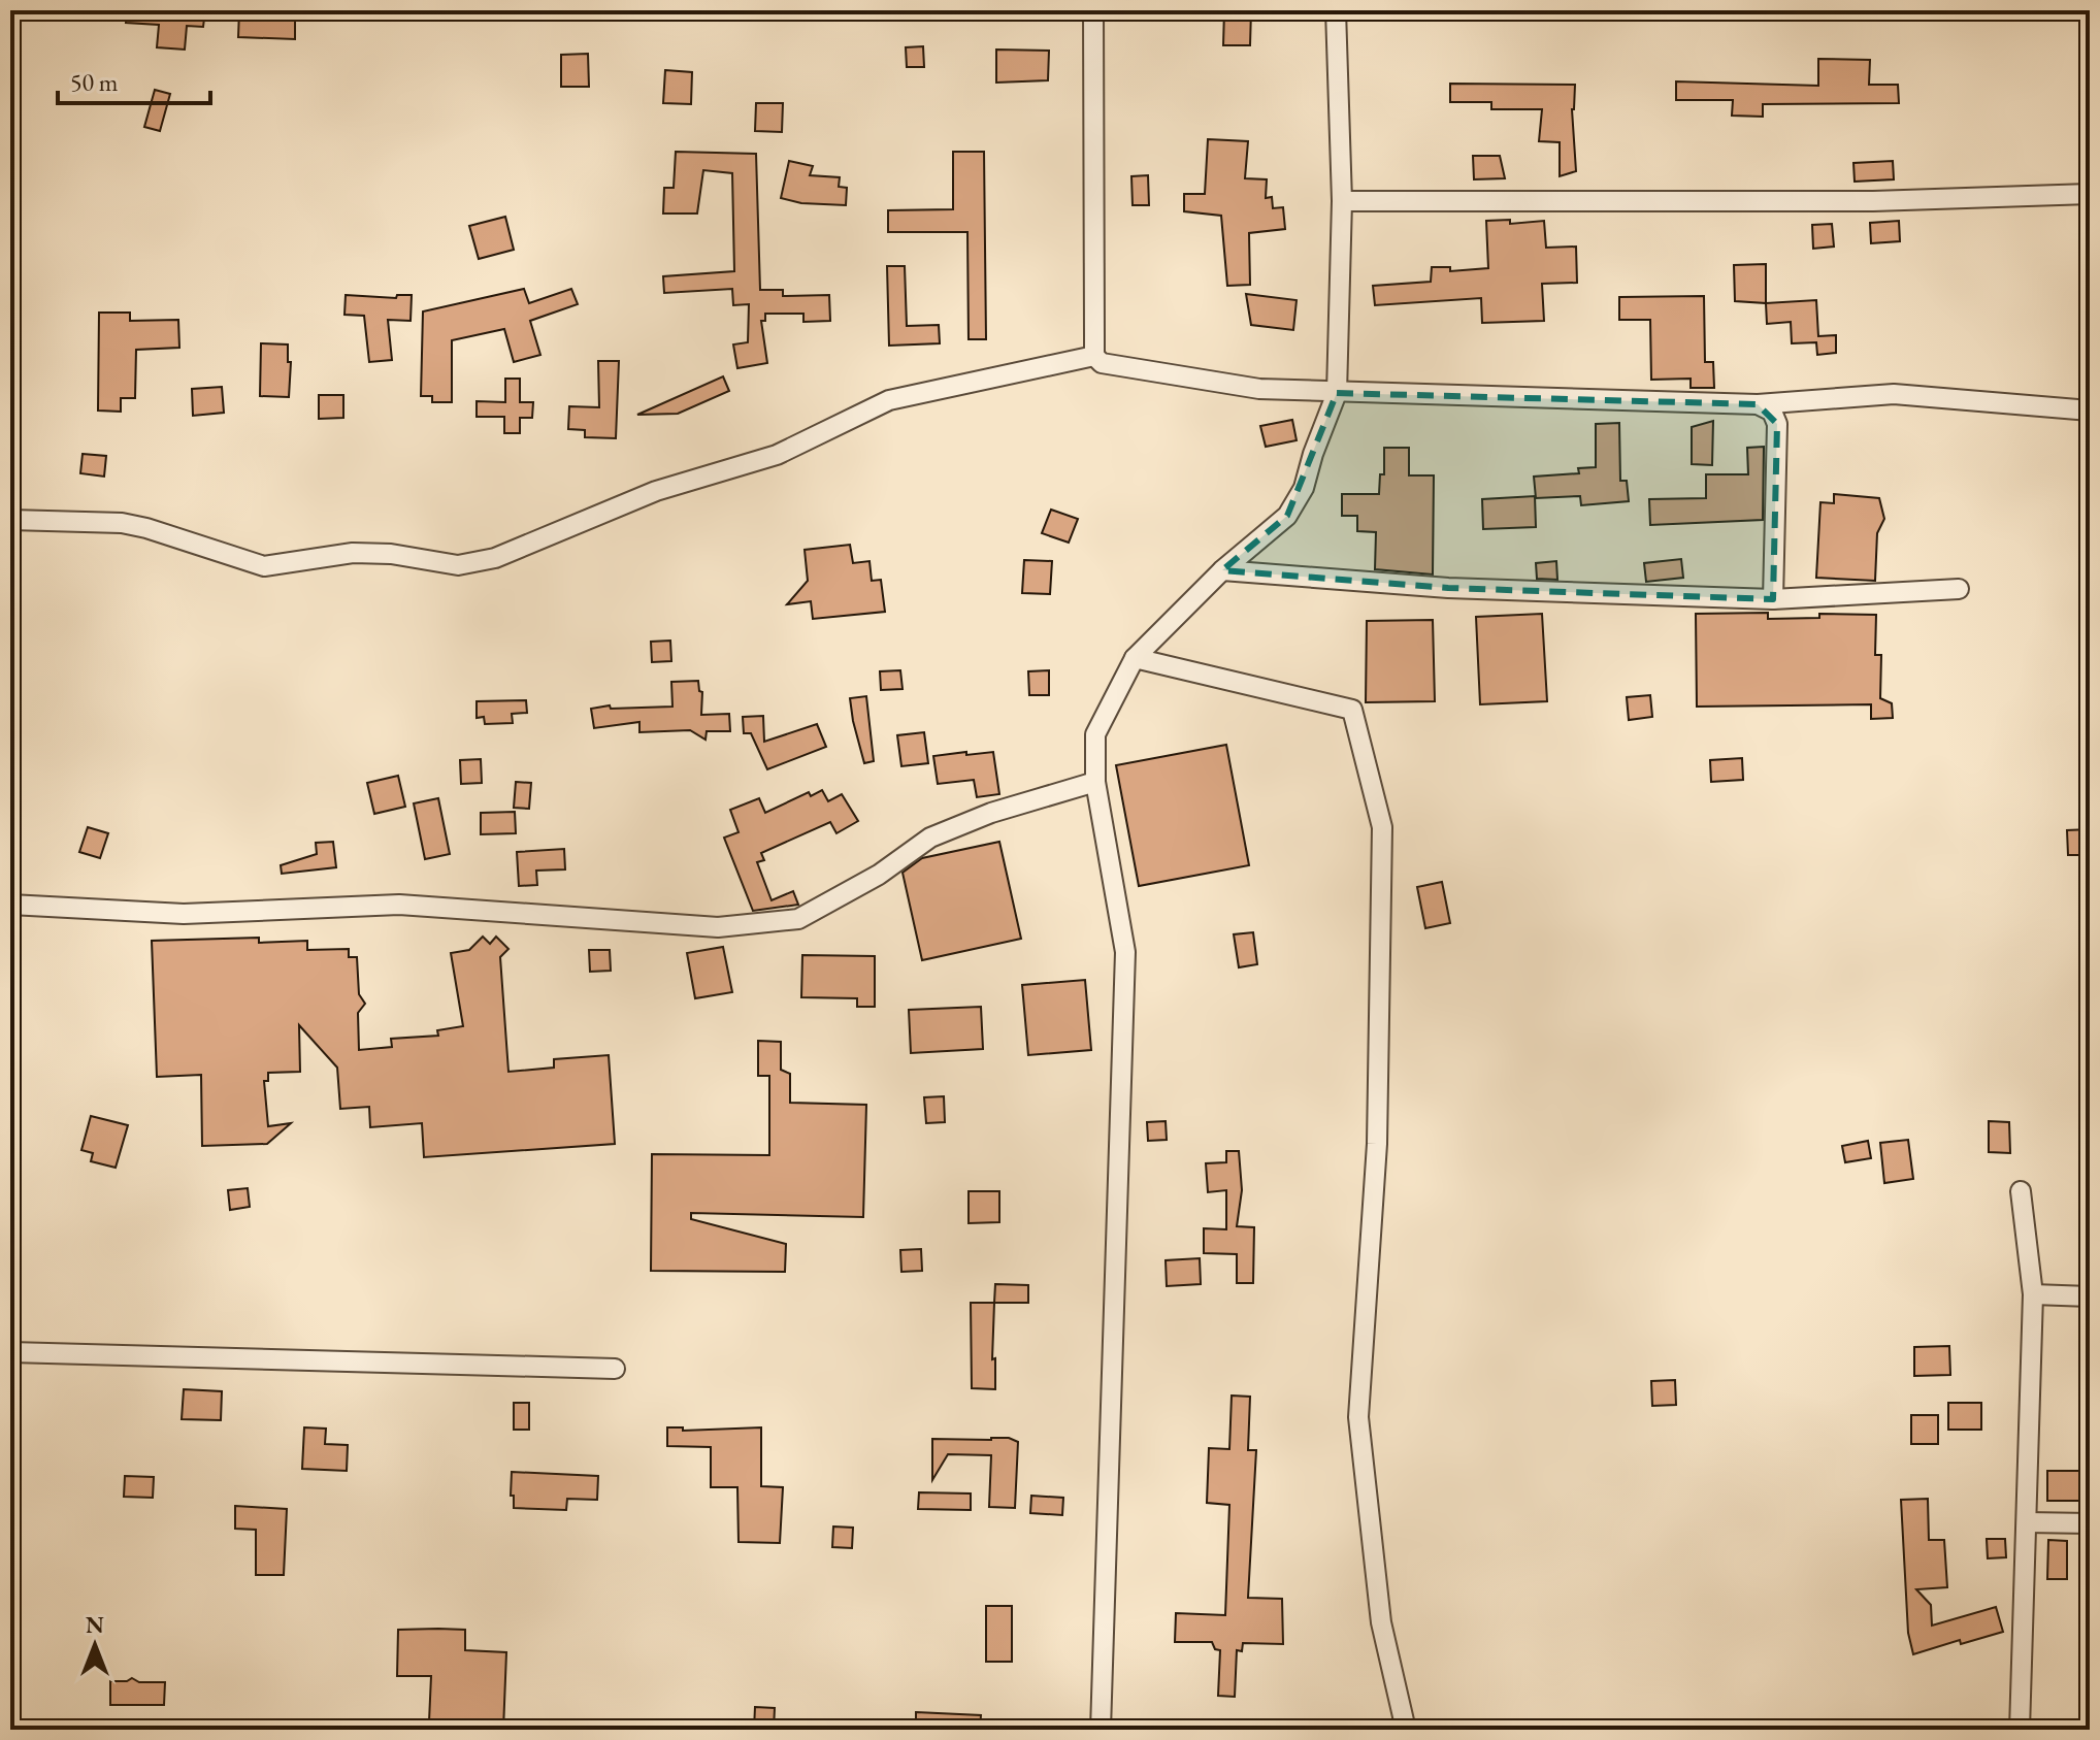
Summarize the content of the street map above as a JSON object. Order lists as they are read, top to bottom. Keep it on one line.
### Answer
{"scale_bar":"50 m","north":"top"}
